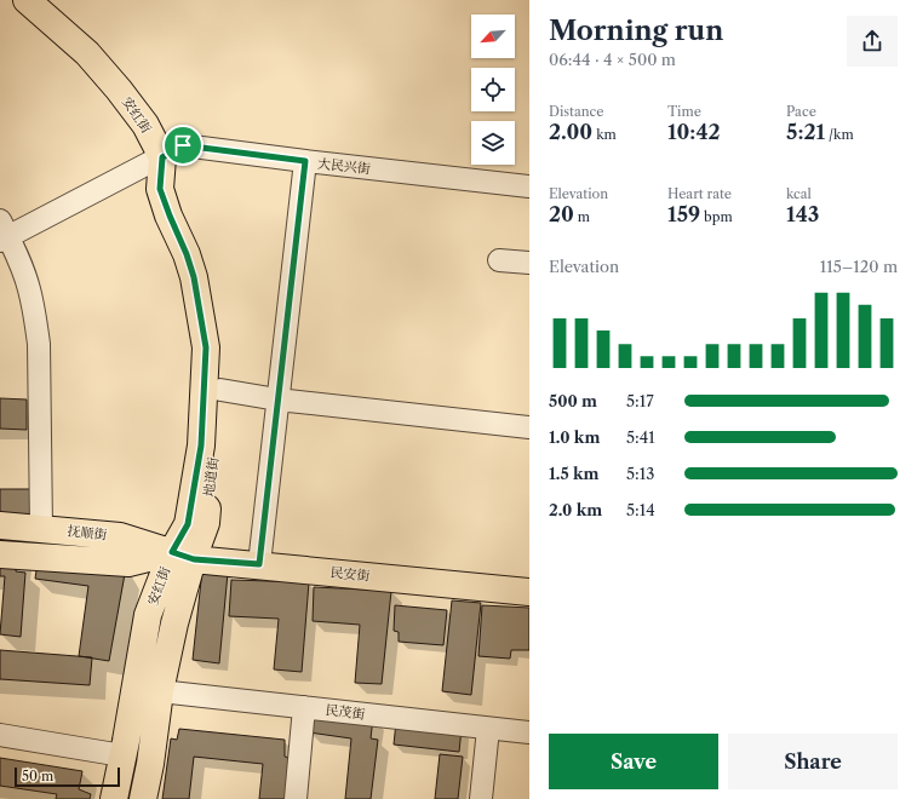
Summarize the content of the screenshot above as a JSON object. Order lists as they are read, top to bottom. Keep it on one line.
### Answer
{"streets":{"main road":["安红街","地道街","抚顺街","民安街"],"street":["大民兴街","民茂街"]},"crossings":[["安红街","大民兴街"],["安红街","地道街"],["安红街","抚顺街"],["安红街","民安街"],["大民兴街","地道街"],["地道街","抚顺街"],["地道街","民安街"],["地道街","民茂街"],["抚顺街","民安街"]],"scale_bar":"50 m","north":"bottom left","page":{"heading":["Morning run","06:44 · 4 × 500 m"],"stats":[["Distance","2.00 km"],["Time","10:42"],["Pace","5:21 /km"],["Elevation","20 m"],["Heart rate","159 bpm"],["kcal","143"]],"chart":["Elevation","115–120 m"],"list":[{"name":"500 m","note":"5:17"},{"name":"1.0 km","note":"5:41"},{"name":"1.5 km","note":"5:13"},{"name":"2.0 km","note":"5:14"}],"buttons":["Save","Share"],"scale":"50 m"}}
